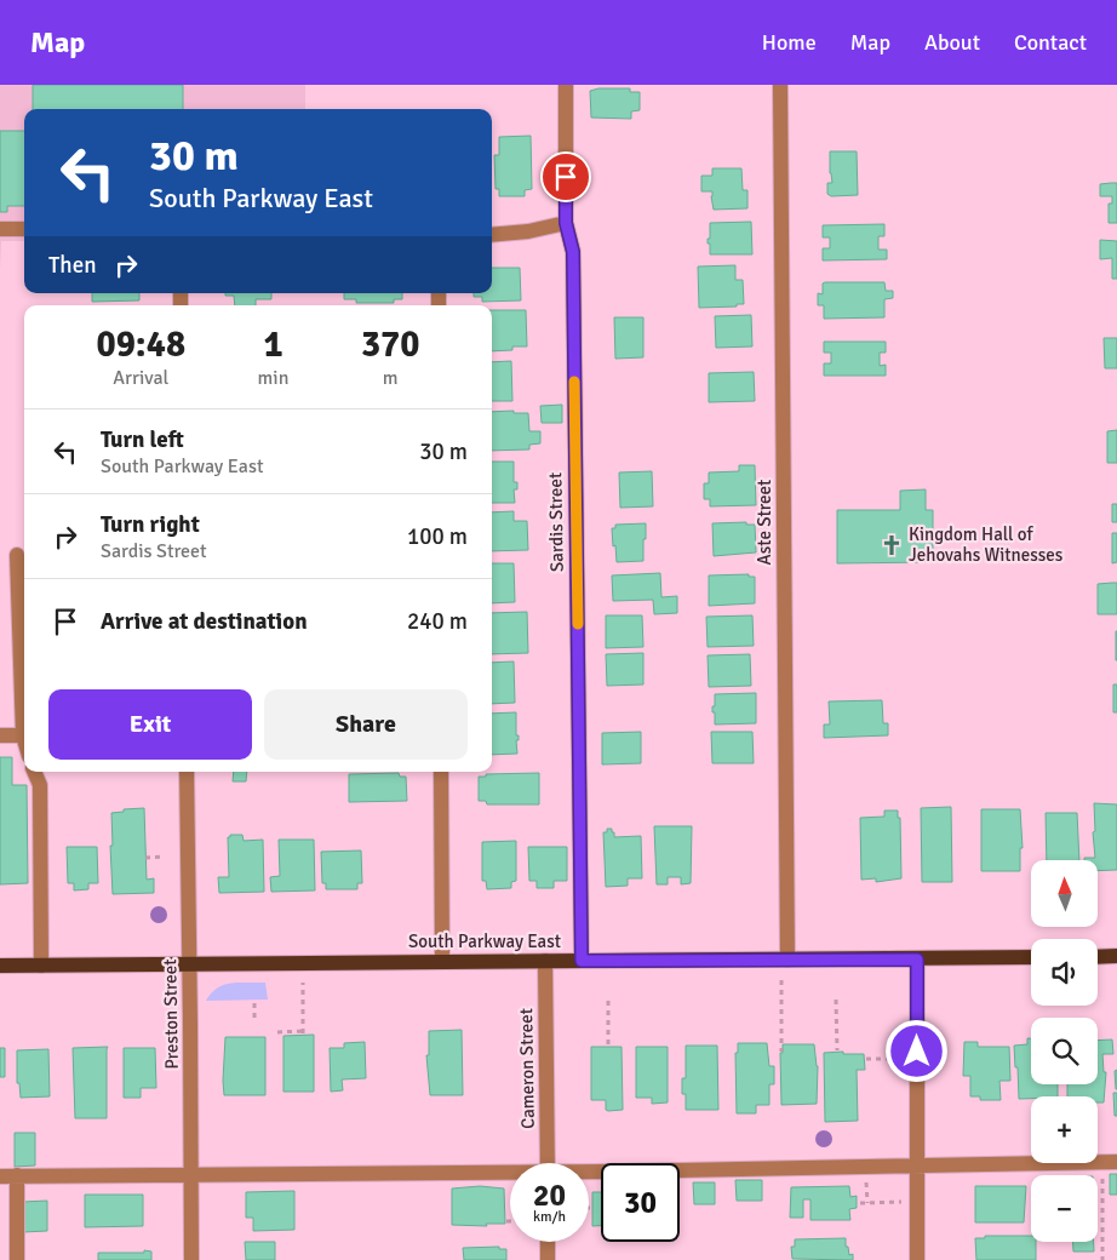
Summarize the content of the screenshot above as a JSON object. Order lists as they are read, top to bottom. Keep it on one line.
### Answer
{"streets":{"main road":["South Parkway East"],"street":["Sardis Street","Aste Street","Preston Street","Cameron Street"]},"crossings":[["Sardis Street","South Parkway East"],["Aste Street","South Parkway East"],["South Parkway East","Preston Street"],["South Parkway East","Cameron Street"]],"places":{"church":["Kingdom Hall of Jehovahs Witnesses"]},"north":"top","page":{"header":"Map","nav":["Home","Map","About","Contact"],"turn":["30 m","South Parkway East"],"then":"Then","eta":["09:48","Arrival","1","min","370","m"],"list":[{"name":"Turn left","note":"South Parkway East","value":"30 m"},{"name":"Turn right","note":"Sardis Street","value":"100 m"},{"name":"Arrive at destination","value":"240 m"}],"buttons":["Exit","Share"],"map_buttons":["+","−"],"speed":"20 km/h","limit":"30"}}
